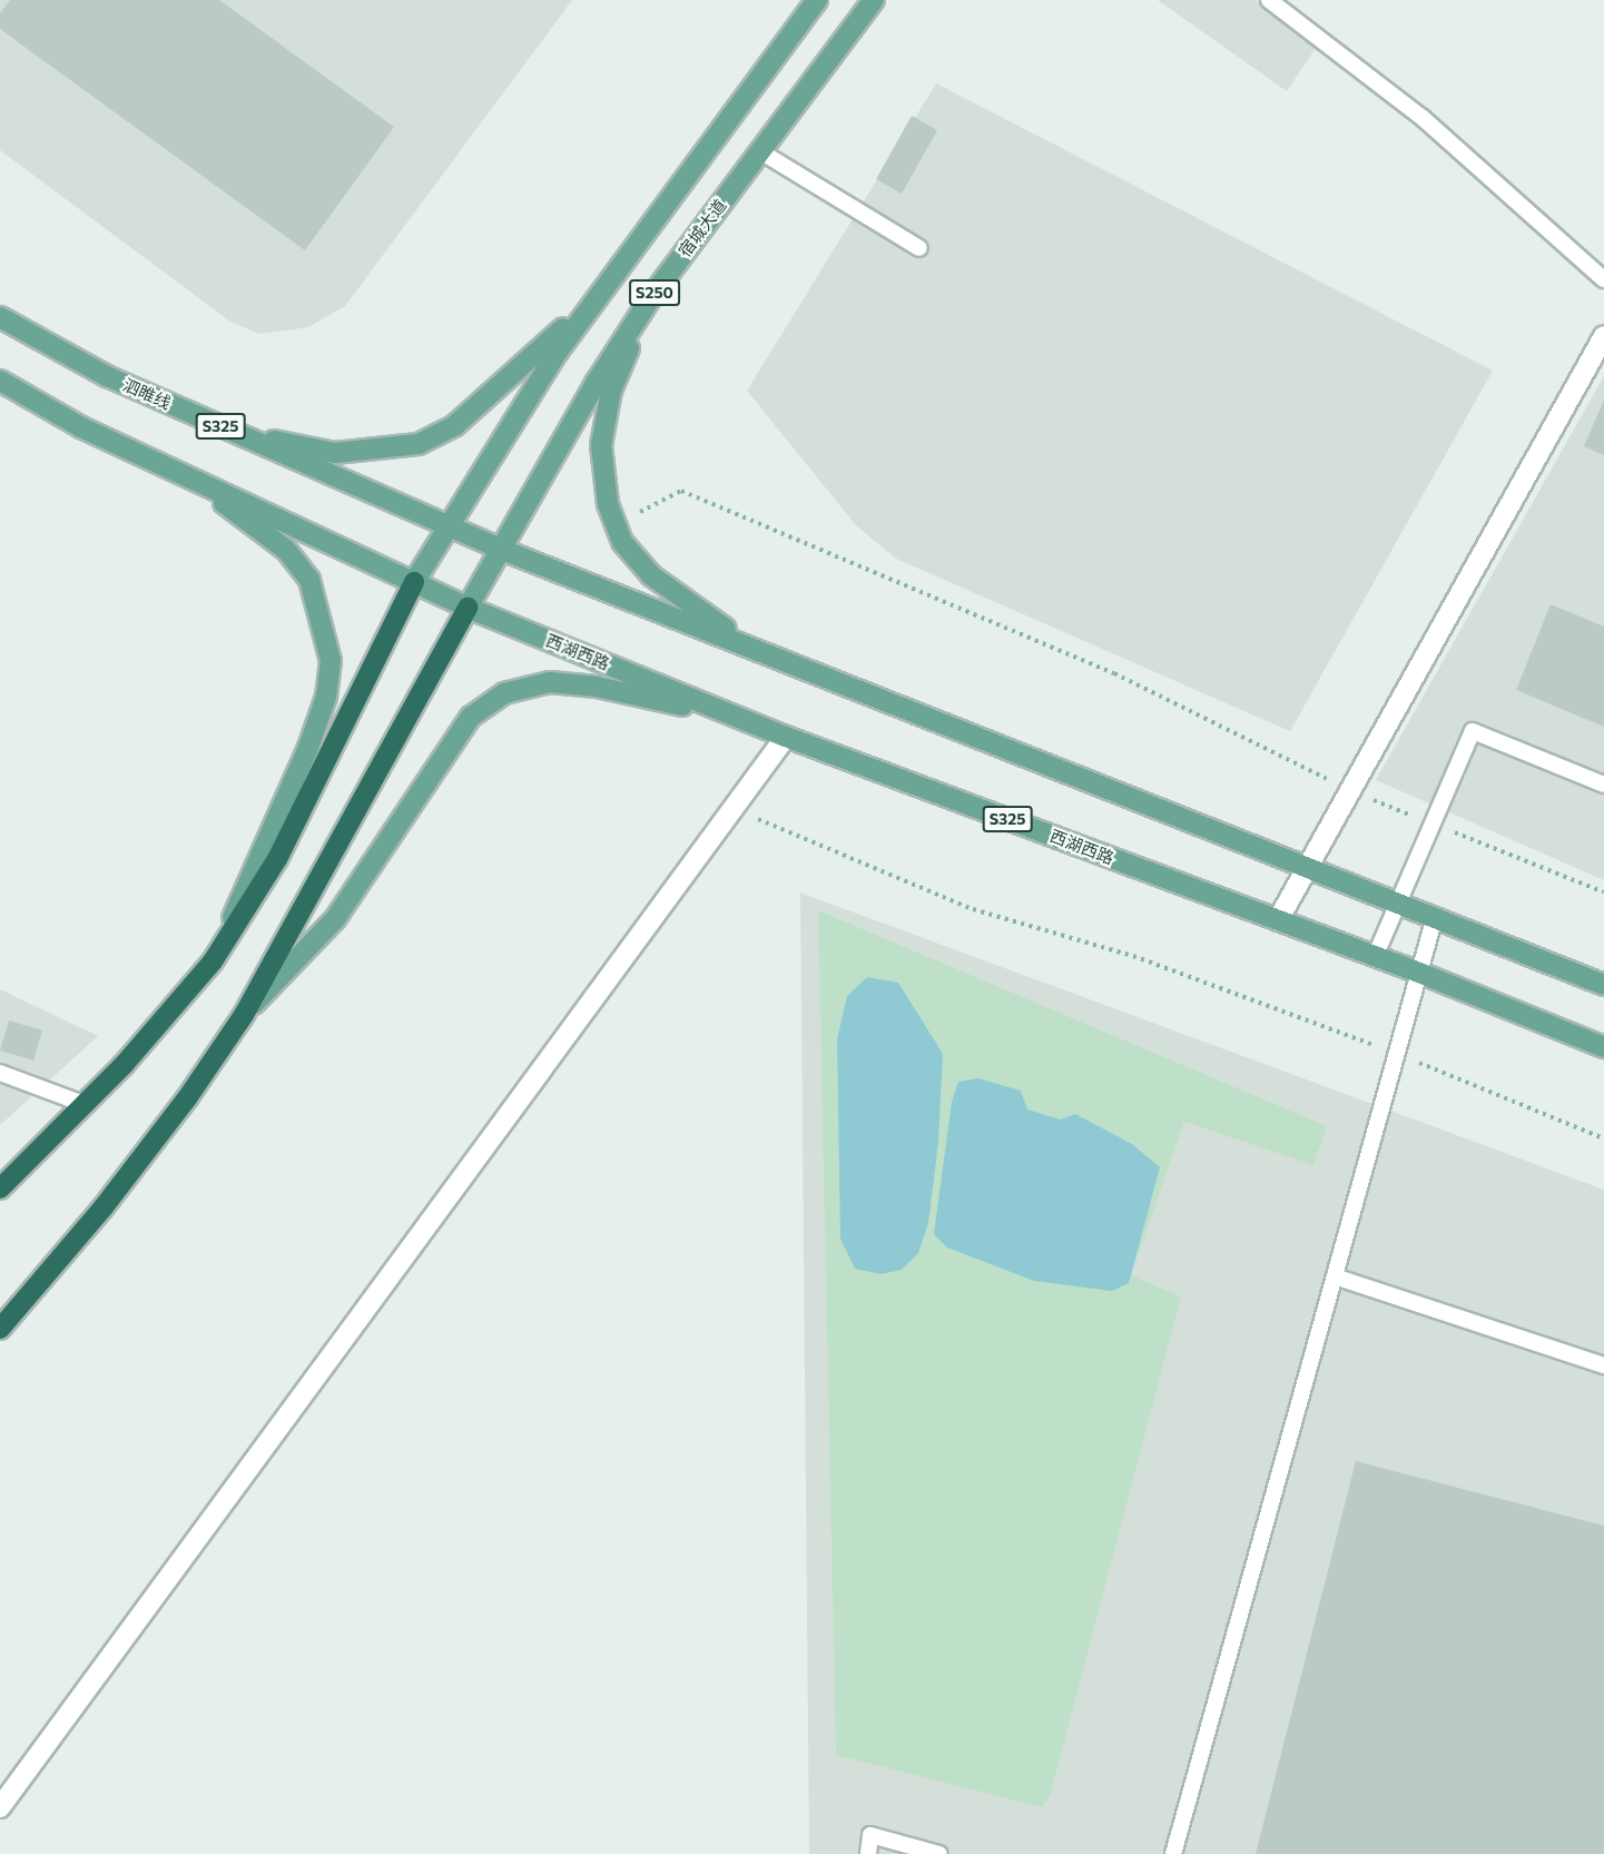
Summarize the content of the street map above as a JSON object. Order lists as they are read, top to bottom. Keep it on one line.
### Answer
{"streets":{"main road":["宿城大道","S250","泗睢线","S325","西湖西路"]},"crossings":[["宿城大道","S325"],["宿城大道","西湖西路"],["S250","泗睢线"],["S250","S325"],["S250","西湖西路"],["泗睢线","S325"],["S325","西湖西路"]]}
